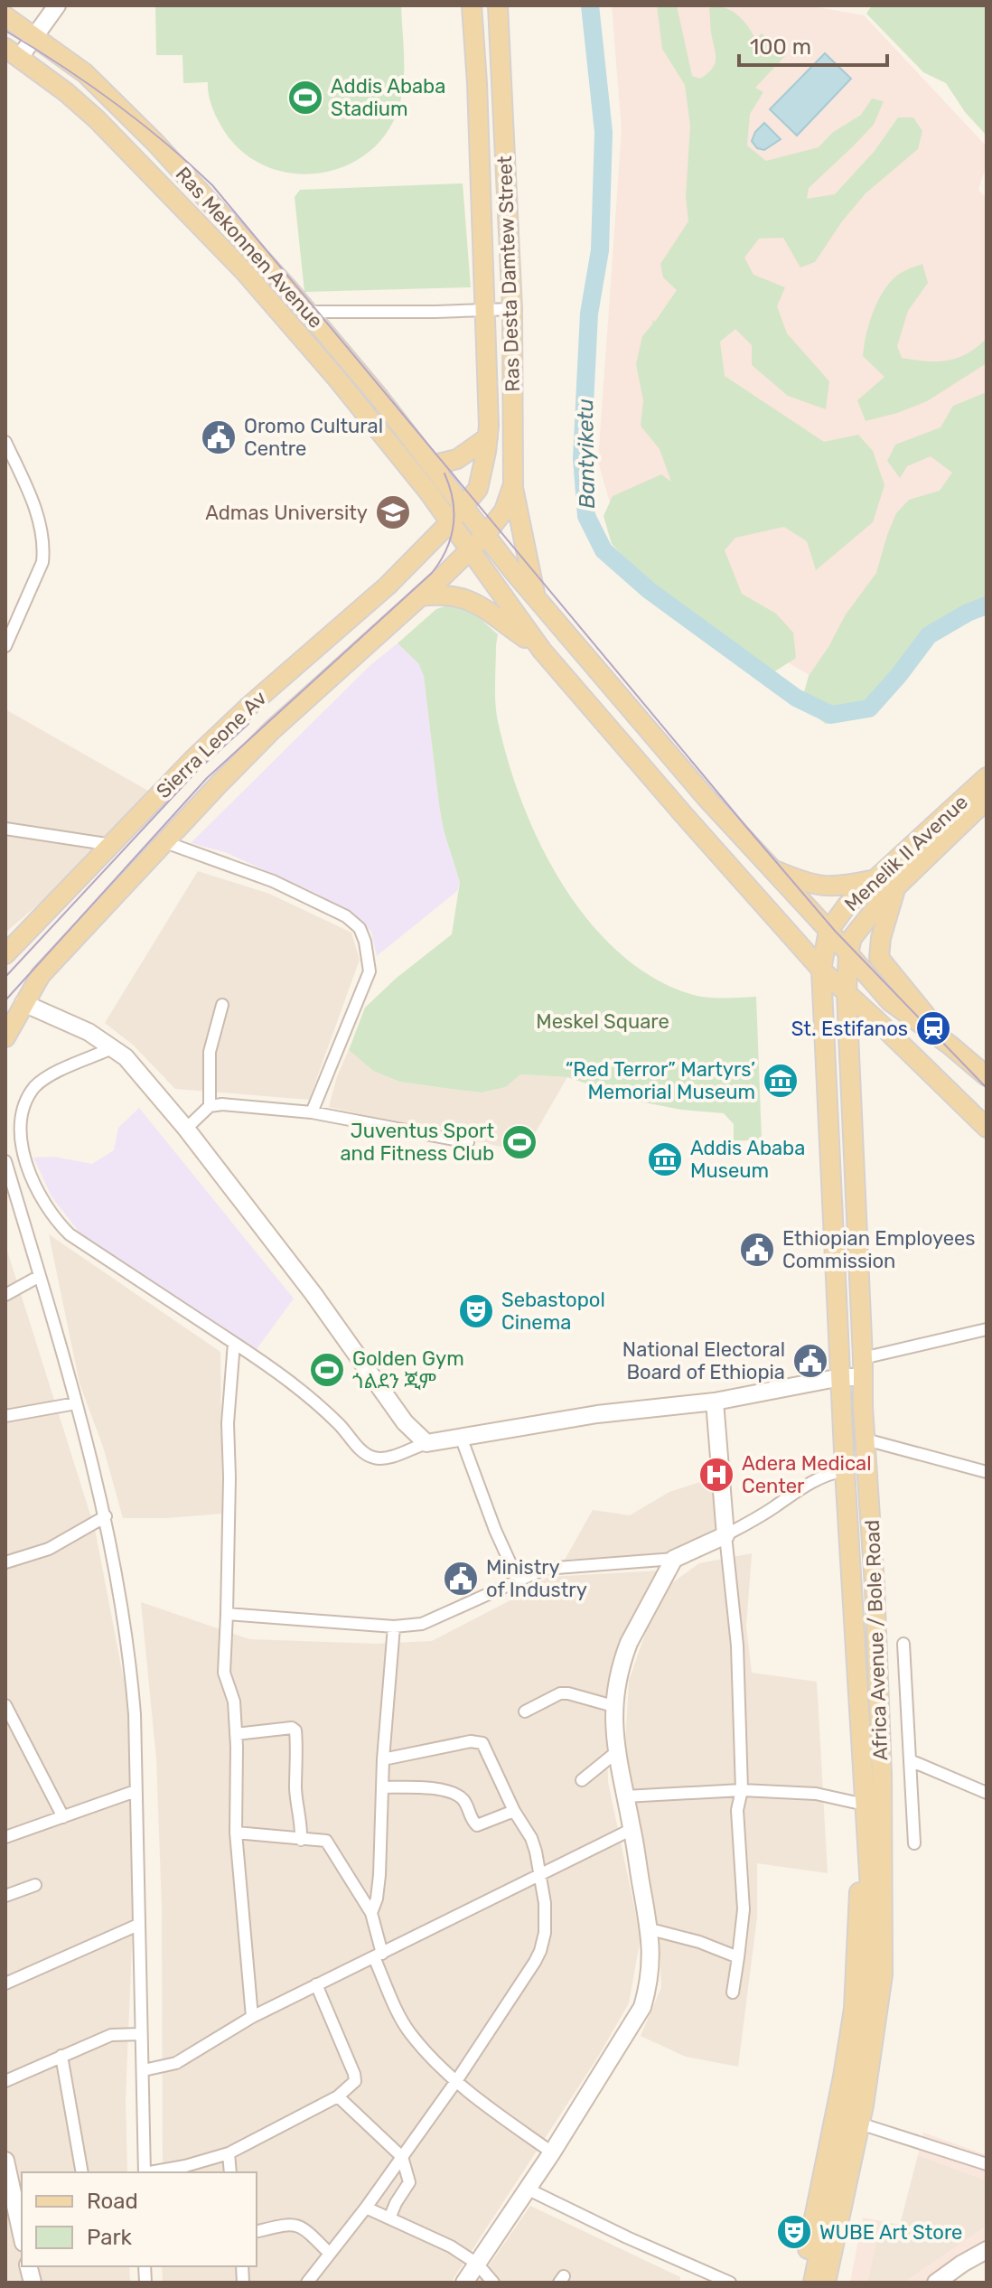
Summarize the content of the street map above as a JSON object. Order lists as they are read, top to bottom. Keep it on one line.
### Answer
{"streets":{"main road":["Ras Mekonnen Avenue","Ras Desta Damtew Street","Sierra Leone Av","Menelik II Avenue","Africa Avenue / Bole Road"]},"crossings":[["Ras Mekonnen Avenue","Ras Desta Damtew Street"],["Ras Mekonnen Avenue","Sierra Leone Av"],["Ras Mekonnen Avenue","Menelik II Avenue"],["Ras Mekonnen Avenue","Africa Avenue / Bole Road"],["Ras Desta Damtew Street","Sierra Leone Av"],["Menelik II Avenue","Africa Avenue / Bole Road"]],"water":["Bantyiketu"],"parks":["Meskel Square"],"places":{"sports":["Addis Ababa Stadium","Juventus Sport and Fitness Club","Golden Gym ጎልደን ጂም"],"public building":["Oromo Cultural Centre","Ethiopian Employees Commission","National Electoral Board of Ethiopia","Ministry of Industry"],"school or university":["Admas University"],"station":["St. Estifanos"],"museum":["“Red Terror” Martyrs’ Memorial Museum","Addis Ababa Museum"],"theatre":["Sebastopol Cinema","WUBE Art Store"],"hospital":["Adera Medical Center"]},"legend":["Road","Park"],"scale_bar":"100 m"}
